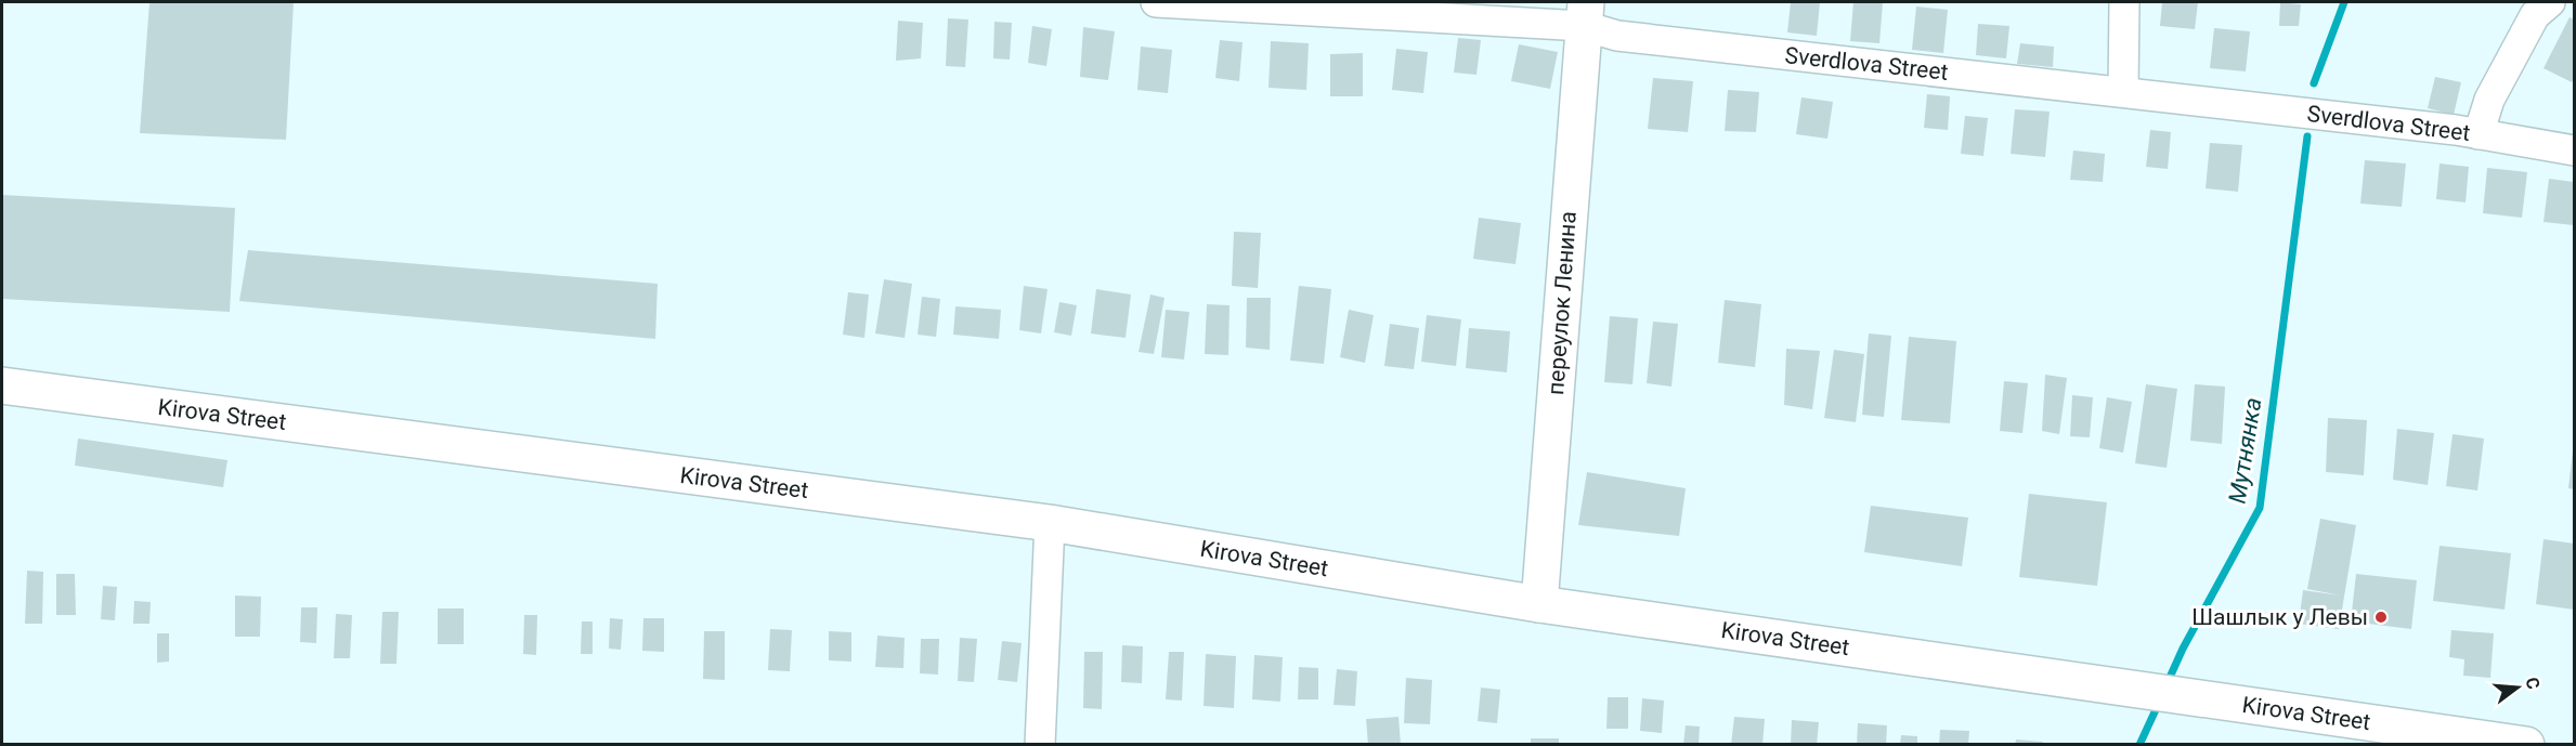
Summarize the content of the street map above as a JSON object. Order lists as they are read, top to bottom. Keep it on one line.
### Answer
{"streets":{"main road":["переулок Ленина","Kirova Street"],"street":["Sverdlova Street"]},"crossings":[["Sverdlova Street","переулок Ленина"],["переулок Ленина","Kirova Street"]],"water":["Мутнянка"],"places":["Шашлык у Левы"],"north":"right"}
